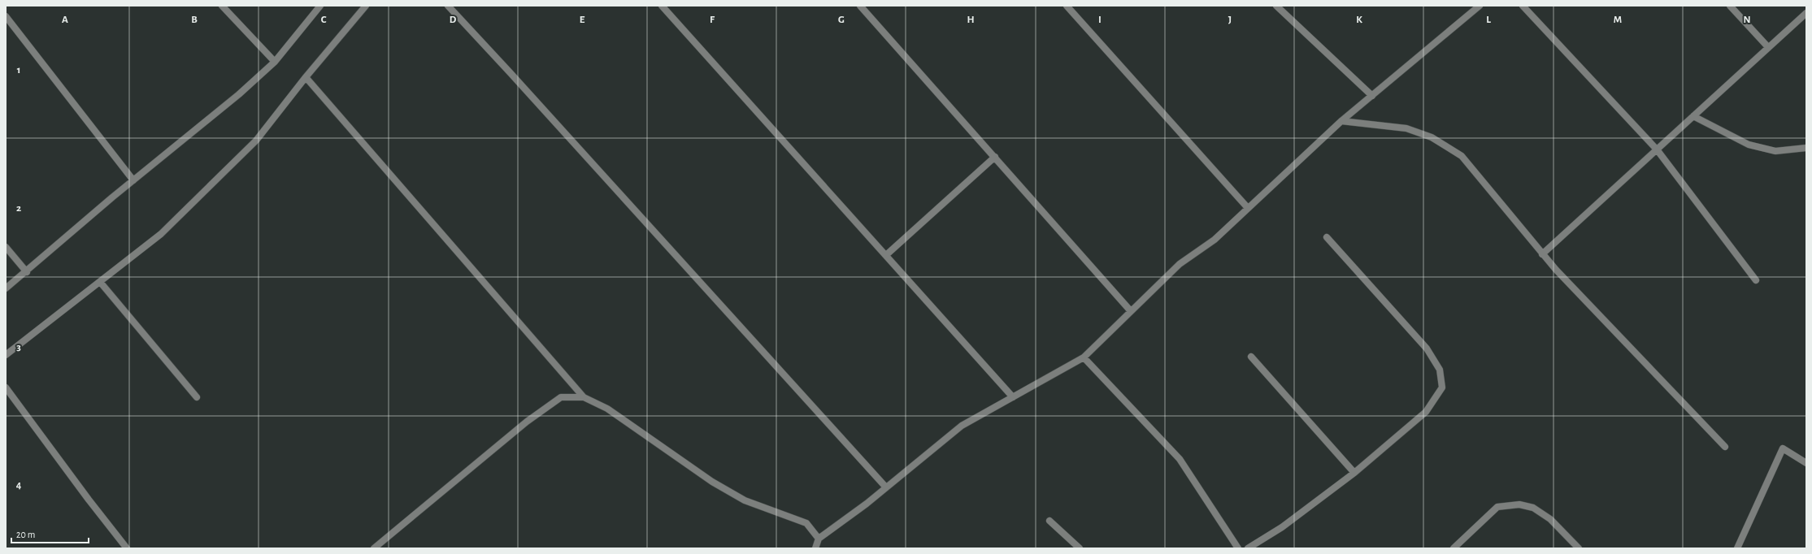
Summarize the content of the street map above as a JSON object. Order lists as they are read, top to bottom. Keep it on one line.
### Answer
{"scale_bar":"20 m","grid":{"columns":["A","B","C","D","E","F","G","H","I","J","K","L","M","N"],"rows":["1","2","3","4"]}}
